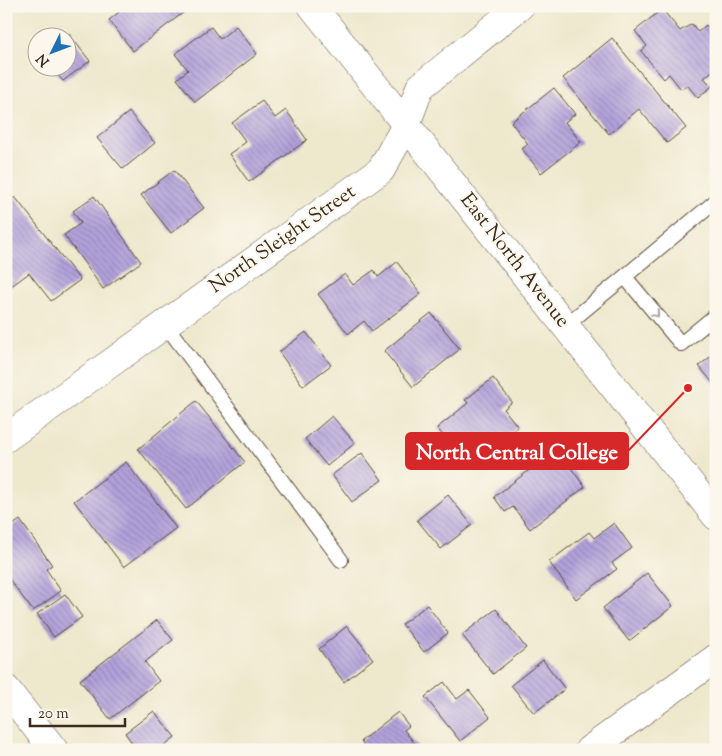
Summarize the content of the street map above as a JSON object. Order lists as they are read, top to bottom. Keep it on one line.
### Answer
{"streets":{"street":["North Sleight Street","East North Avenue"]},"crossings":[["North Sleight Street","East North Avenue"]],"places":["North Central College"],"scale_bar":"20 m","north":"bottom left"}
